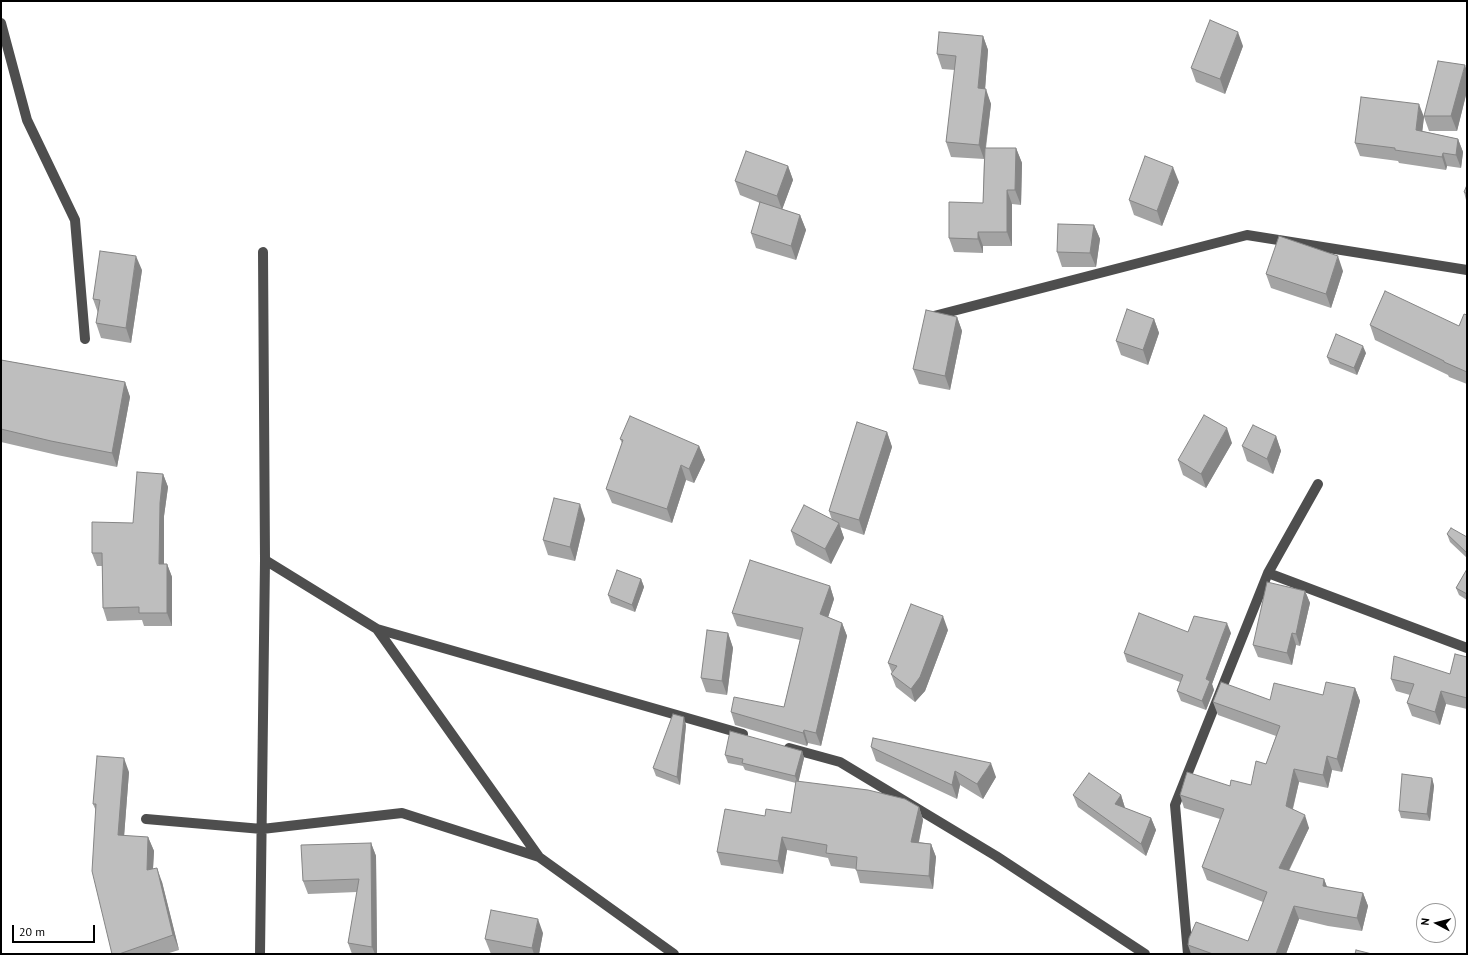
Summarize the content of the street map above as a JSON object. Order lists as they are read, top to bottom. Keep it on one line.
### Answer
{"scale_bar":"20 m","north":"left"}
